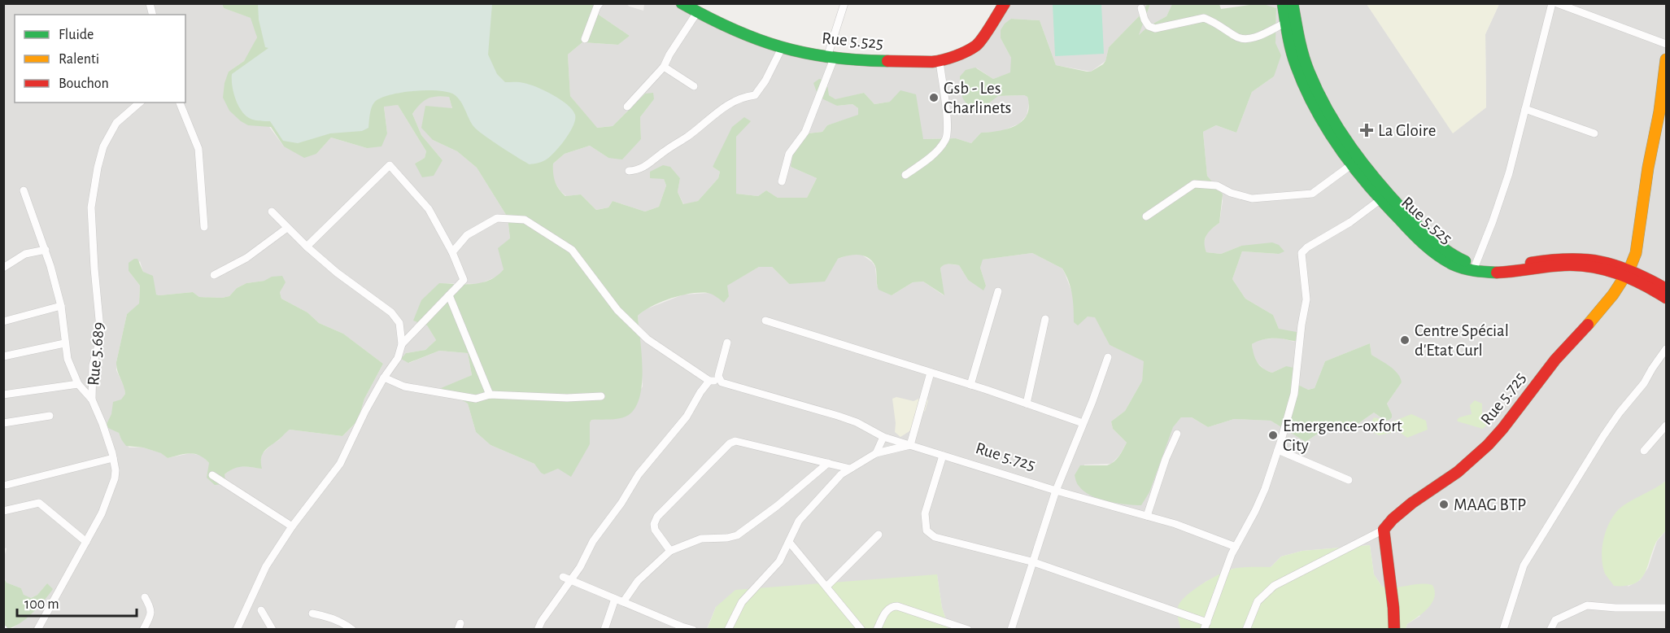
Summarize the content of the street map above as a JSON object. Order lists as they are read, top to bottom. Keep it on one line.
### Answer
{"streets":{"street":["Rue 5.525","Rue 5.689","Rue 5.725"]},"crossings":[["Rue 5.525","Rue 5.725"]],"places":{"other":["Gsb - Les Charlinets","Centre Spécial d'Etat Curl","Emergence-oxfort City","MAAG BTP"],"health":["La Gloire"]},"legend":["Fluide","Ralenti","Bouchon"],"scale_bar":"100 m"}
